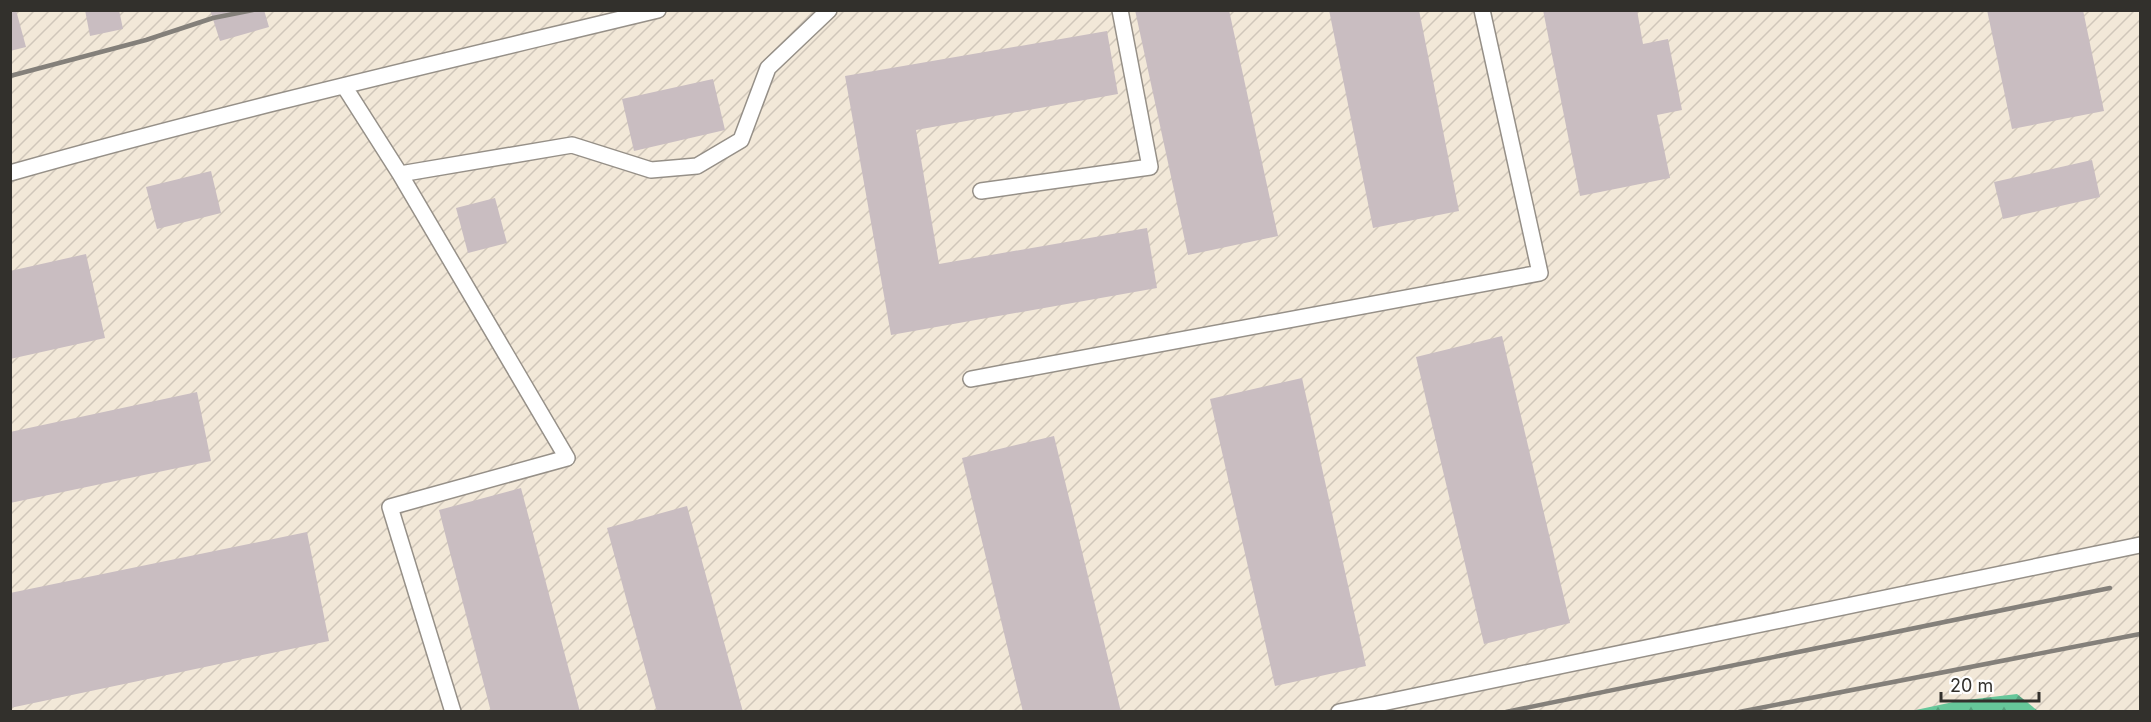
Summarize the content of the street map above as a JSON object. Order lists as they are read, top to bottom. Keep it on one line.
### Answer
{"scale_bar":"20 m"}
